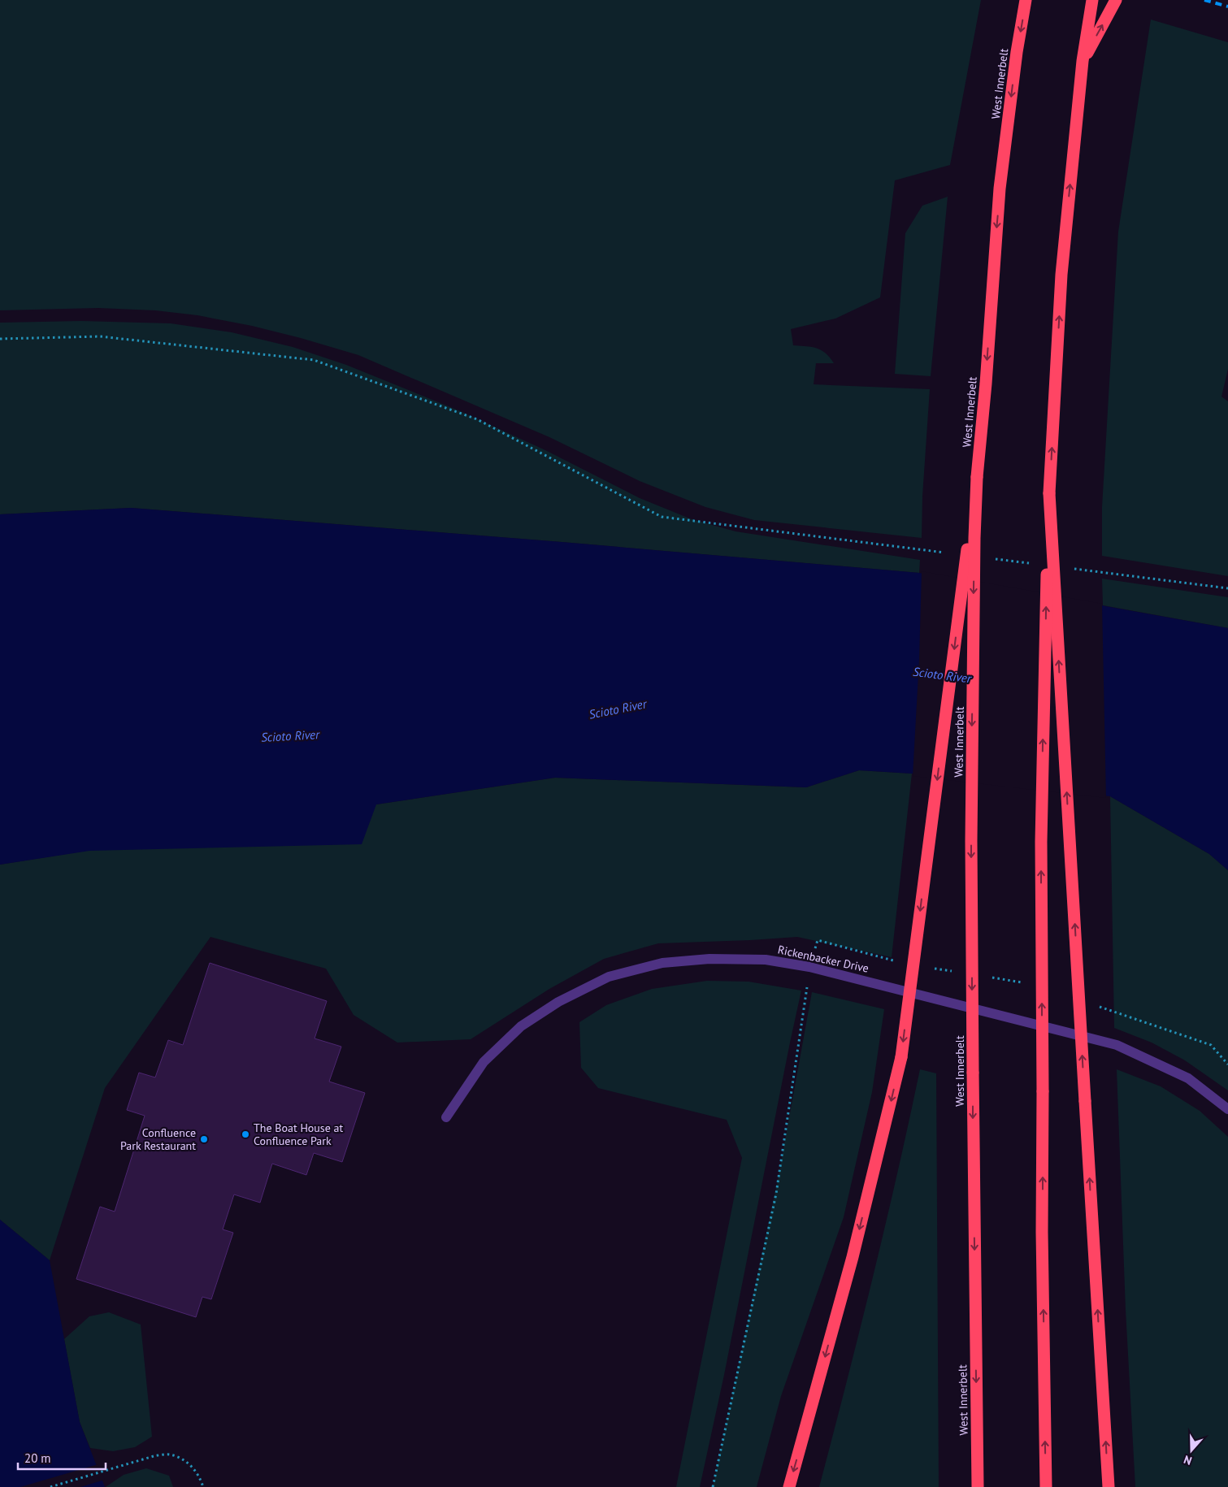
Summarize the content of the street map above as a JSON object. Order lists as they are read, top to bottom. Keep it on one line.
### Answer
{"streets":{"highway":["West Innerbelt"],"street":["Rickenbacker Drive"]},"water":["Scioto River"],"places":["The Boat House at Confluence Park","Confluence Park Restaurant"],"scale_bar":"20 m","north":"bottom"}
